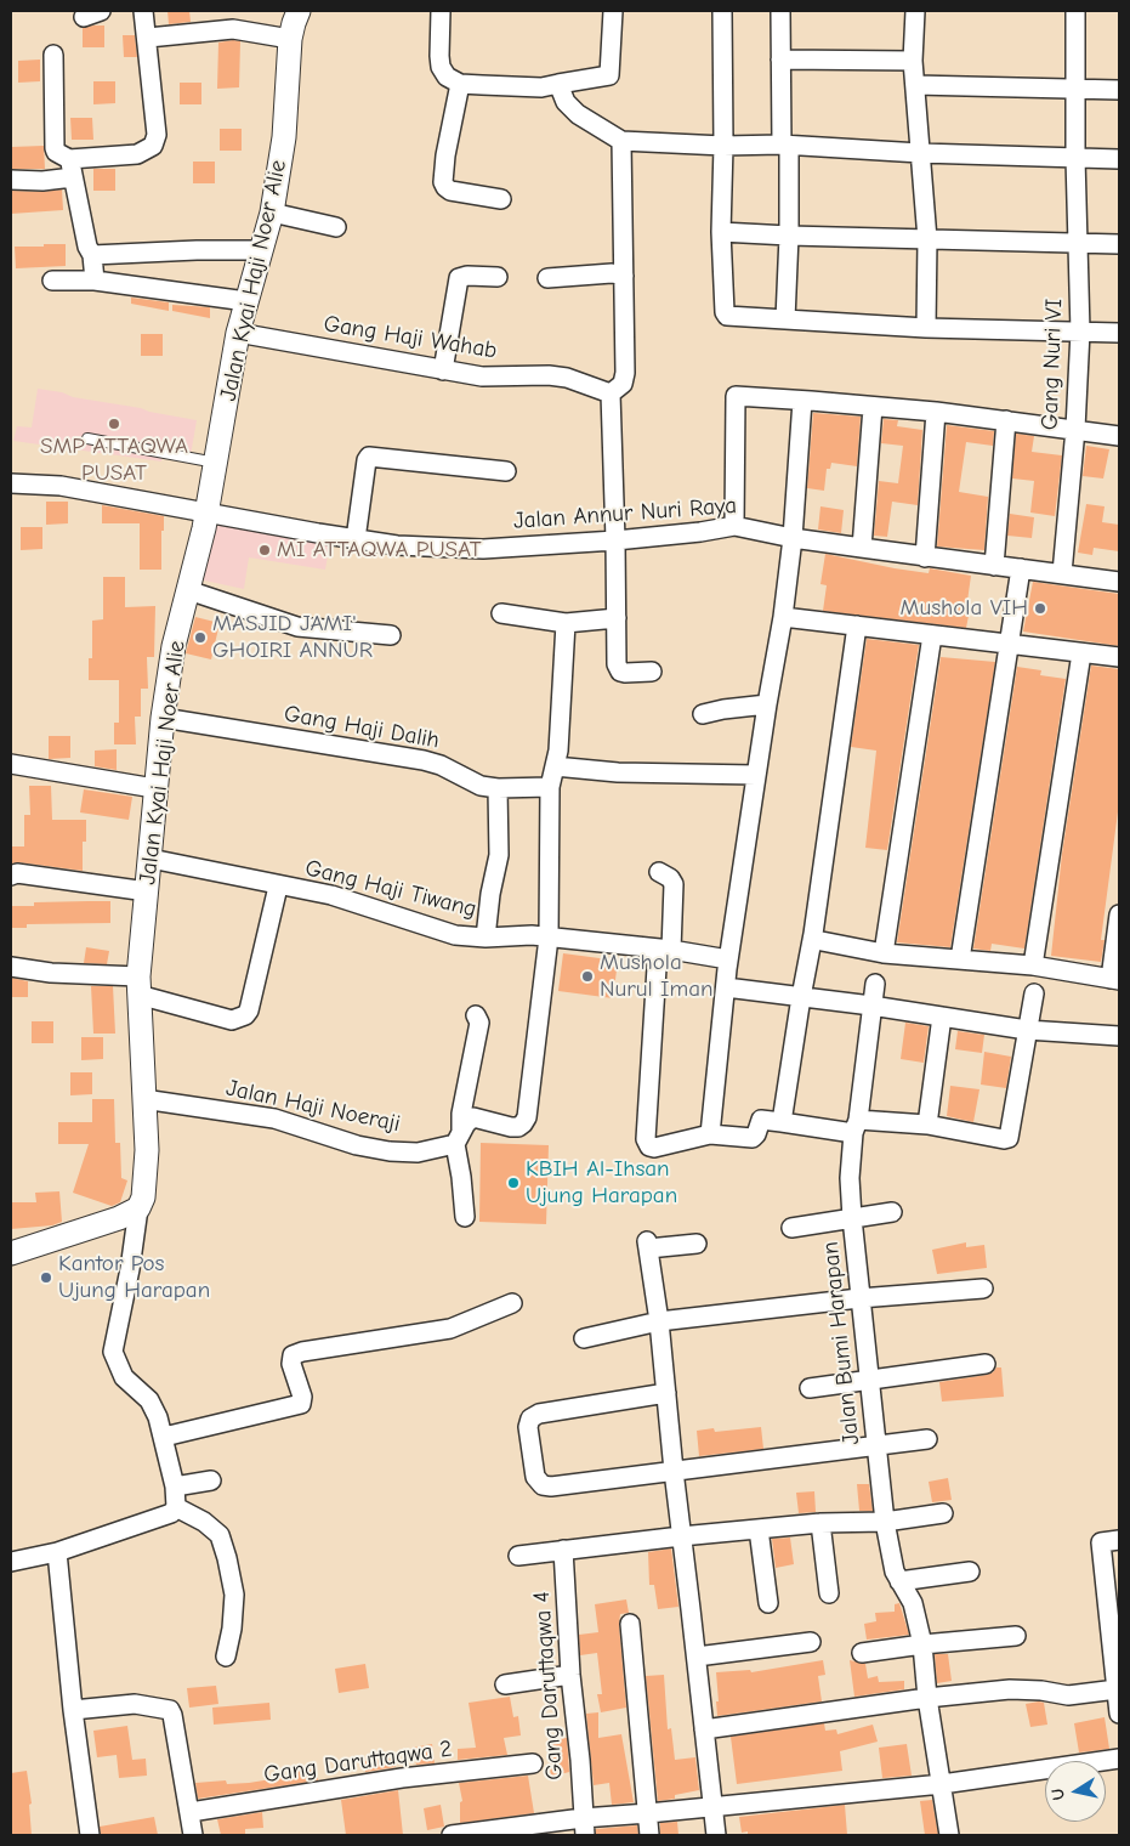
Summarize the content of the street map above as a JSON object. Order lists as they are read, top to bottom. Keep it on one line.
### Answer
{"streets":{"street":["Jalan Kyai Haji Noer Alie","Gang Haji Wahab","Gang Nuri VI","Jalan Annur Nuri Raya","Gang Haji Dalih","Gang Haji Tiwang","Jalan Haji Noeraji","Jalan Bumi Harapan","Gang Daruttaqwa 4","Gang Daruttaqwa 2"]},"crossings":[["Jalan Kyai Haji Noer Alie","Gang Haji Wahab"],["Jalan Kyai Haji Noer Alie","Jalan Annur Nuri Raya"],["Jalan Kyai Haji Noer Alie","Gang Haji Dalih"],["Jalan Kyai Haji Noer Alie","Gang Haji Tiwang"],["Jalan Kyai Haji Noer Alie","Jalan Haji Noeraji"],["Gang Nuri VI","Jalan Annur Nuri Raya"],["Gang Haji Tiwang","Jalan Haji Noeraji"]],"places":["SMP ATTAQWA PUSAT","MI ATTAQWA PUSAT","Mushola VIH","MASJID JAMI' GHOIRI ANNUR","Mushola Nurul Iman","KBIH Al-Ihsan Ujung Harapan","Kantor Pos Ujung Harapan"],"north":"left"}
